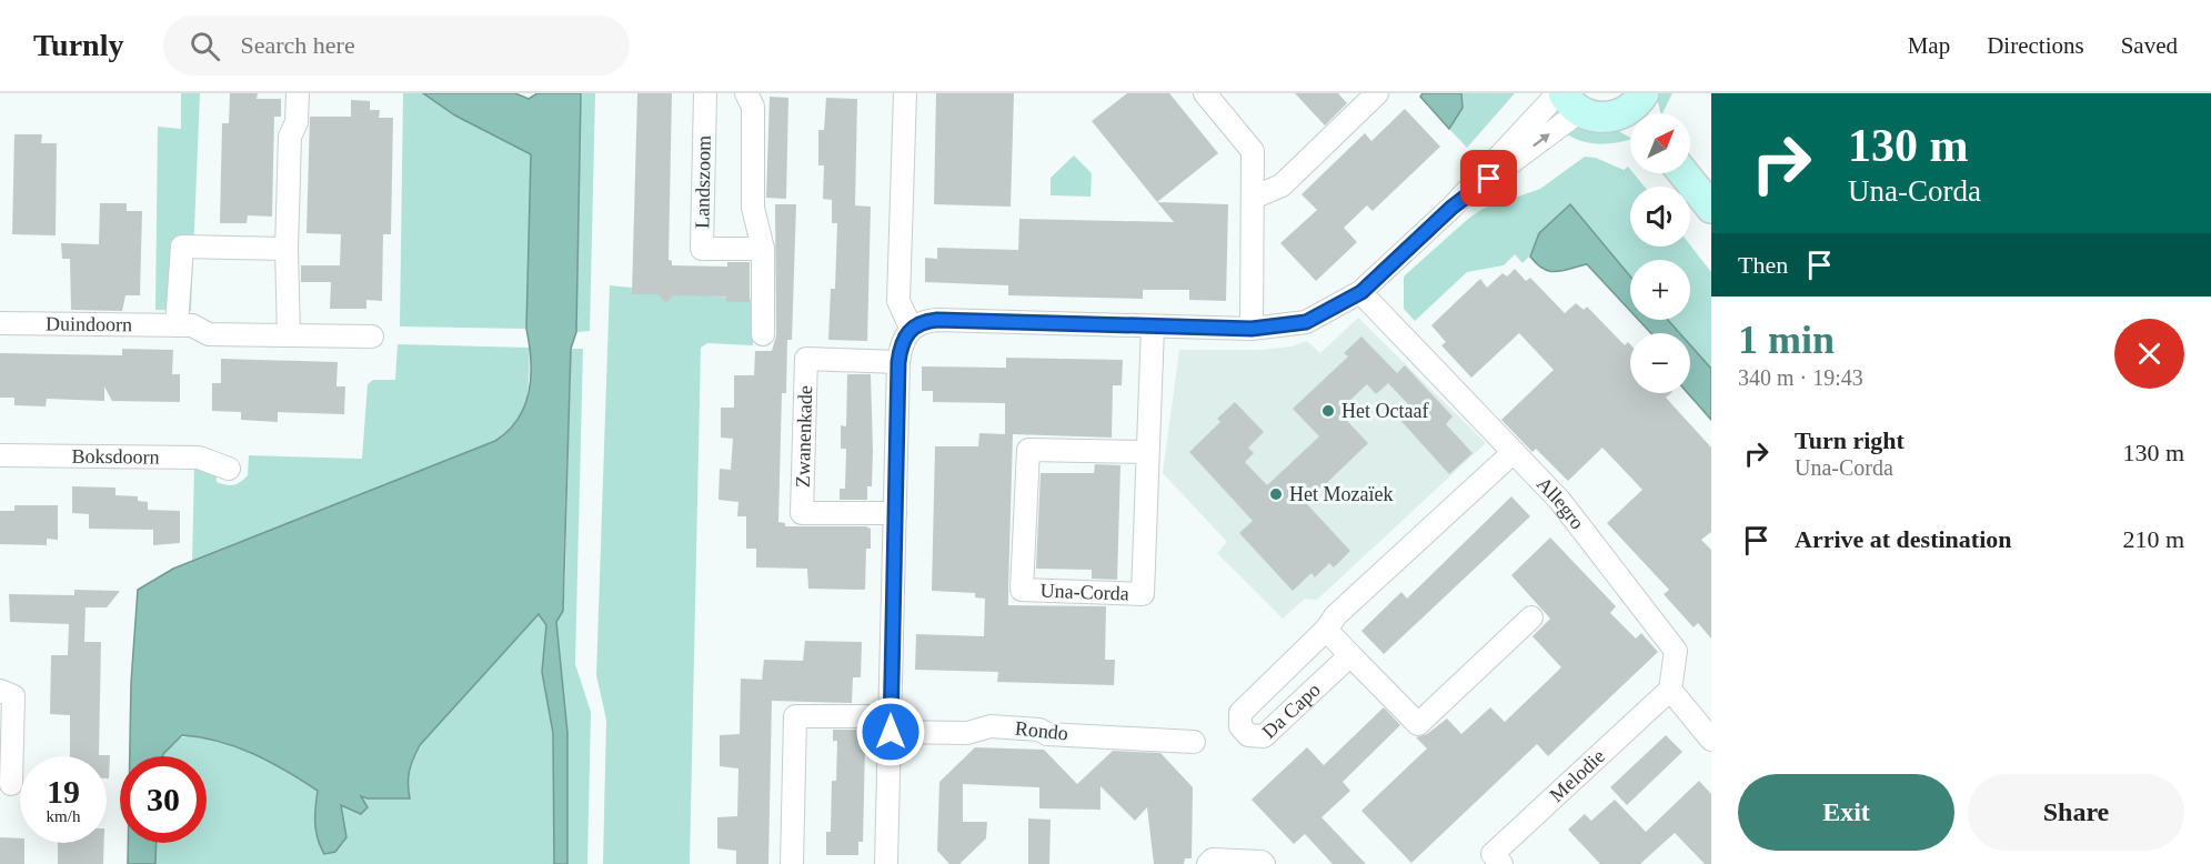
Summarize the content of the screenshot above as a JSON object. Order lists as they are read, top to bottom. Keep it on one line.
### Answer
{"streets":{"street":["Landszoom","Duindoorn","Zwanenkade","Boksdoorn","Allegro","Una-Corda","Da Capo","Rondo","Melodie"]},"crossings":[["Allegro","Da Capo"],["Allegro","Melodie"]],"places":["Het Octaaf","Het Mozaïek"],"north":"top right","page":{"header":"Turnly","search":"Search here","nav":["Map","Directions","Saved"],"turn":["130 m","Una-Corda"],"map_buttons":["+","−"],"then":"Then","heading":["1 min","340 m · 19:43"],"list":[{"name":"Turn right","note":"Una-Corda","value":"130 m"},{"name":"Arrive at destination","value":"210 m"}],"speed":"19 km/h","limit":"30","buttons":["Exit","Share"]}}
